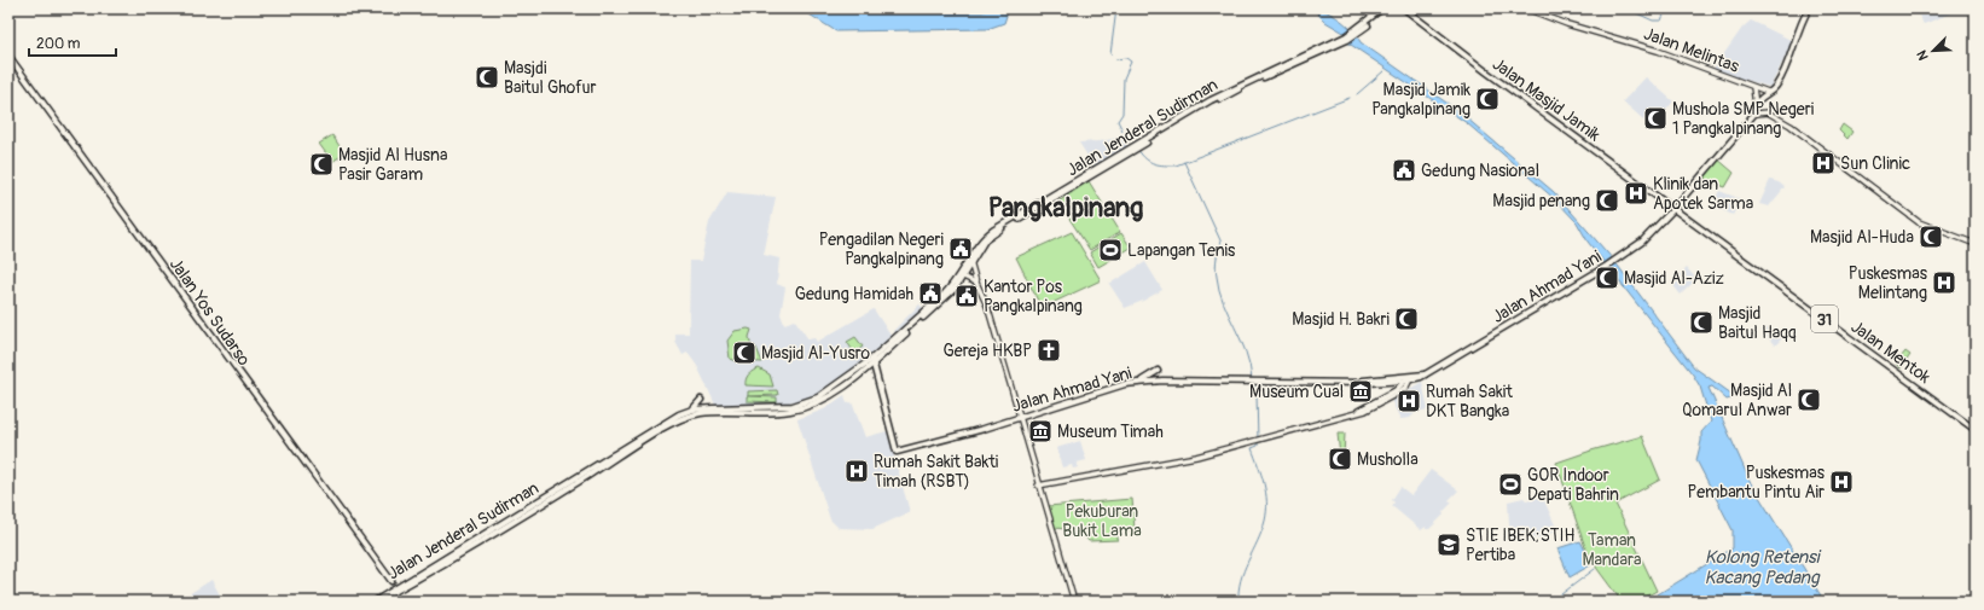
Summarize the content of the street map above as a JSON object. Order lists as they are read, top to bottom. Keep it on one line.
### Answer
{"streets":{"main road":["Jalan Melintas","Jalan Masjid Jamik","Jalan Jenderal Sudirman","Jalan Ahmad Yani","Jalan Yos Sudarso","31","Jalan Mentok"]},"crossings":[["Jalan Masjid Jamik","Jalan Ahmad Yani"],["Jalan Masjid Jamik","Jalan Mentok"],["Jalan Jenderal Sudirman","Jalan Ahmad Yani"],["Jalan Ahmad Yani","Jalan Mentok"]],"districts":["Pangkalpinang"],"water":["Kolong Retensi Kacang Pedang"],"parks":["Pekuburan Bukit Lama","Taman Mandara"],"places":{"mosque":["Masjdi Baitul Ghofur","Masjid Jamik Pangkalpinang","Mushola SMP Negeri 1 Pangkalpinang","Masjid Al Husna Pasir Garam","Masjid penang","Masjid Al-Huda","Masjid Al-Aziz","Masjid H. Bakri","Masjid Baitul Haqq","Masjid Al-Yusro","Masjid Al Qomarul Anwar","Musholla"],"hospital":["Sun Clinic","Klinik dan Apotek Sarma","Puskesmas Melintang","Rumah Sakit DKT Bangka","Rumah Sakit Bakti Timah (RSBT)","Puskesmas Pembantu Pintu Air"],"public building":["Gedung Nasional","Pengadilan Negeri Pangkalpinang","Gedung Hamidah","Kantor Pos Pangkalpinang"],"sports":["Lapangan Tenis","GOR Indoor Depati Bahrin"],"church":["Gereja HKBP"],"museum":["Museum Cual","Museum Timah"],"school or university":["STIE IBEK;STIH Pertiba"]},"scale_bar":"200 m","north":"bottom left"}
